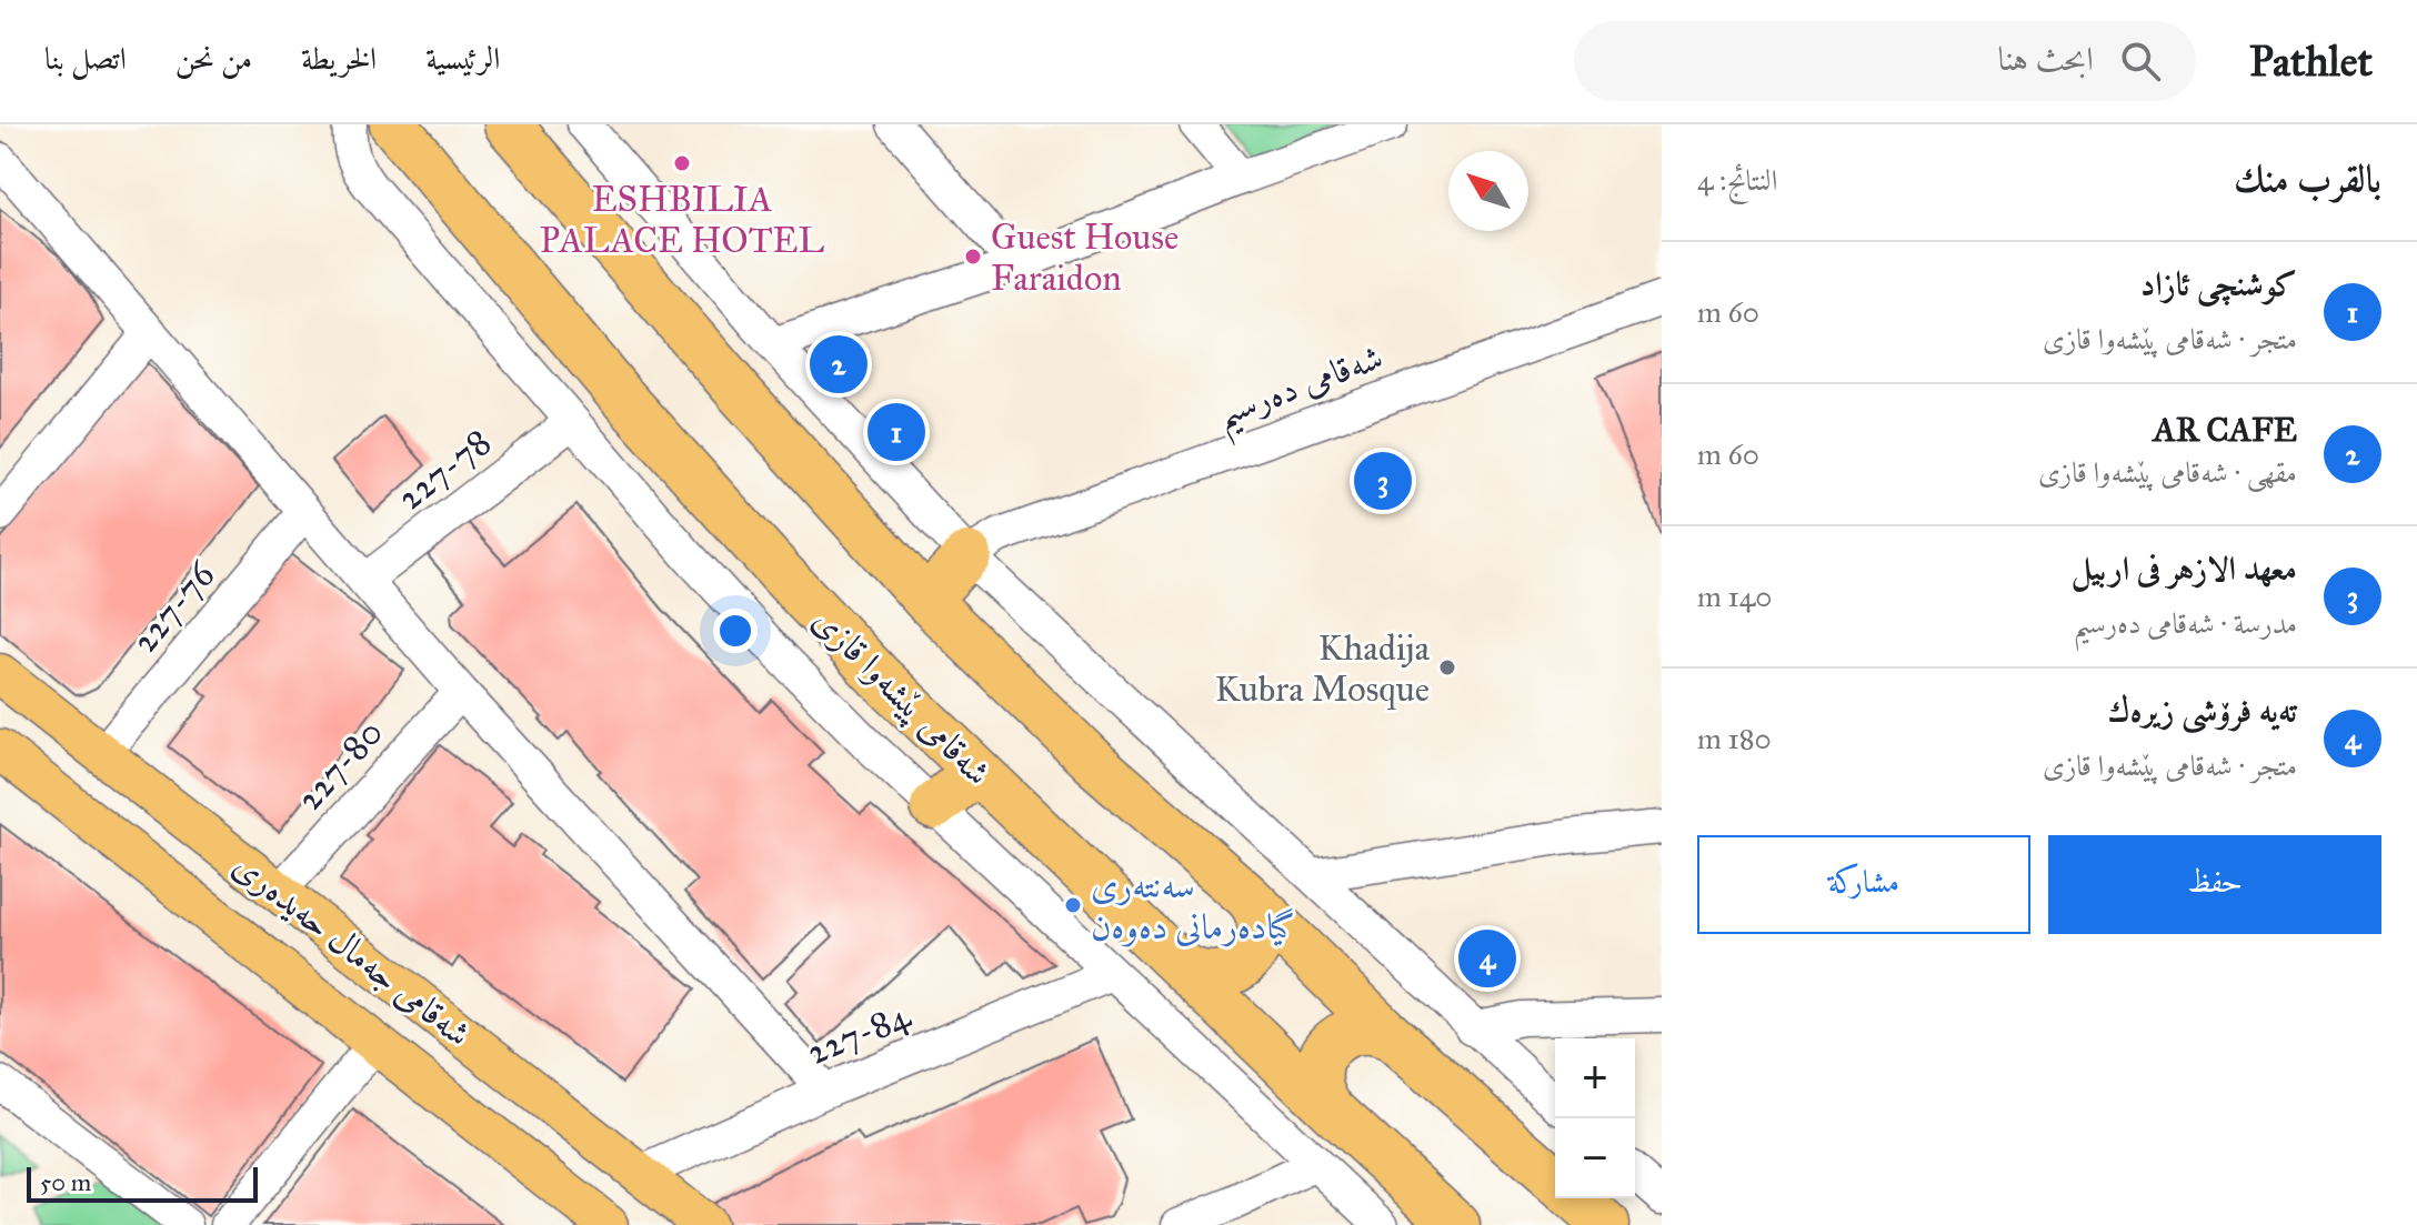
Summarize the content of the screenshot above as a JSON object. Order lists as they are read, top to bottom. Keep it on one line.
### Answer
{"streets":{"highway":["شەقامی پێشەوا قازی"],"main road":["شەقامی جەمال حەیدەری"],"street":["شەقامی دەرسیم","227-78","227-76","227-80","227-84"]},"crossings":[["227-76","شەقامی جەمال حەیدەری"],["227-80","شەقامی جەمال حەیدەری"],["شەقامی جەمال حەیدەری","227-84"]],"places":["ESHBILIA PALACE HOTEL","Guest House Faraidon","Khadija Kubra Mosque","سەنتەری گیادەرمانی دەوەن"],"scale_bar":"50 m","north":"top left","page":{"header":"Pathlet","search":"ابحث هنا","nav":["الرئيسية","الخريطة","من نحن","اتصل بنا"],"heading":["بالقرب منك","النتائج: 4"],"list":[{"mark":"1","name":"کوشنچی ئازاد","note":"متجر · شەقامی پێشەوا قازی","value":"60 m"},{"mark":"2","name":"AR CAFE","note":"مقهى · شەقامی پێشەوا قازی","value":"60 m"},{"mark":"3","name":"معهد الازهر فی اربیل","note":"مدرسة · شەقامی دەرسیم","value":"140 m"},{"mark":"4","name":"تەیە فرۆشی زیرەك","note":"متجر · شەقامی پێشەوا قازی","value":"180 m"}],"pins":["2","1","3","4"],"buttons":["حفظ","مشاركة"],"map_buttons":["+","−"],"scale":"50 m"}}
